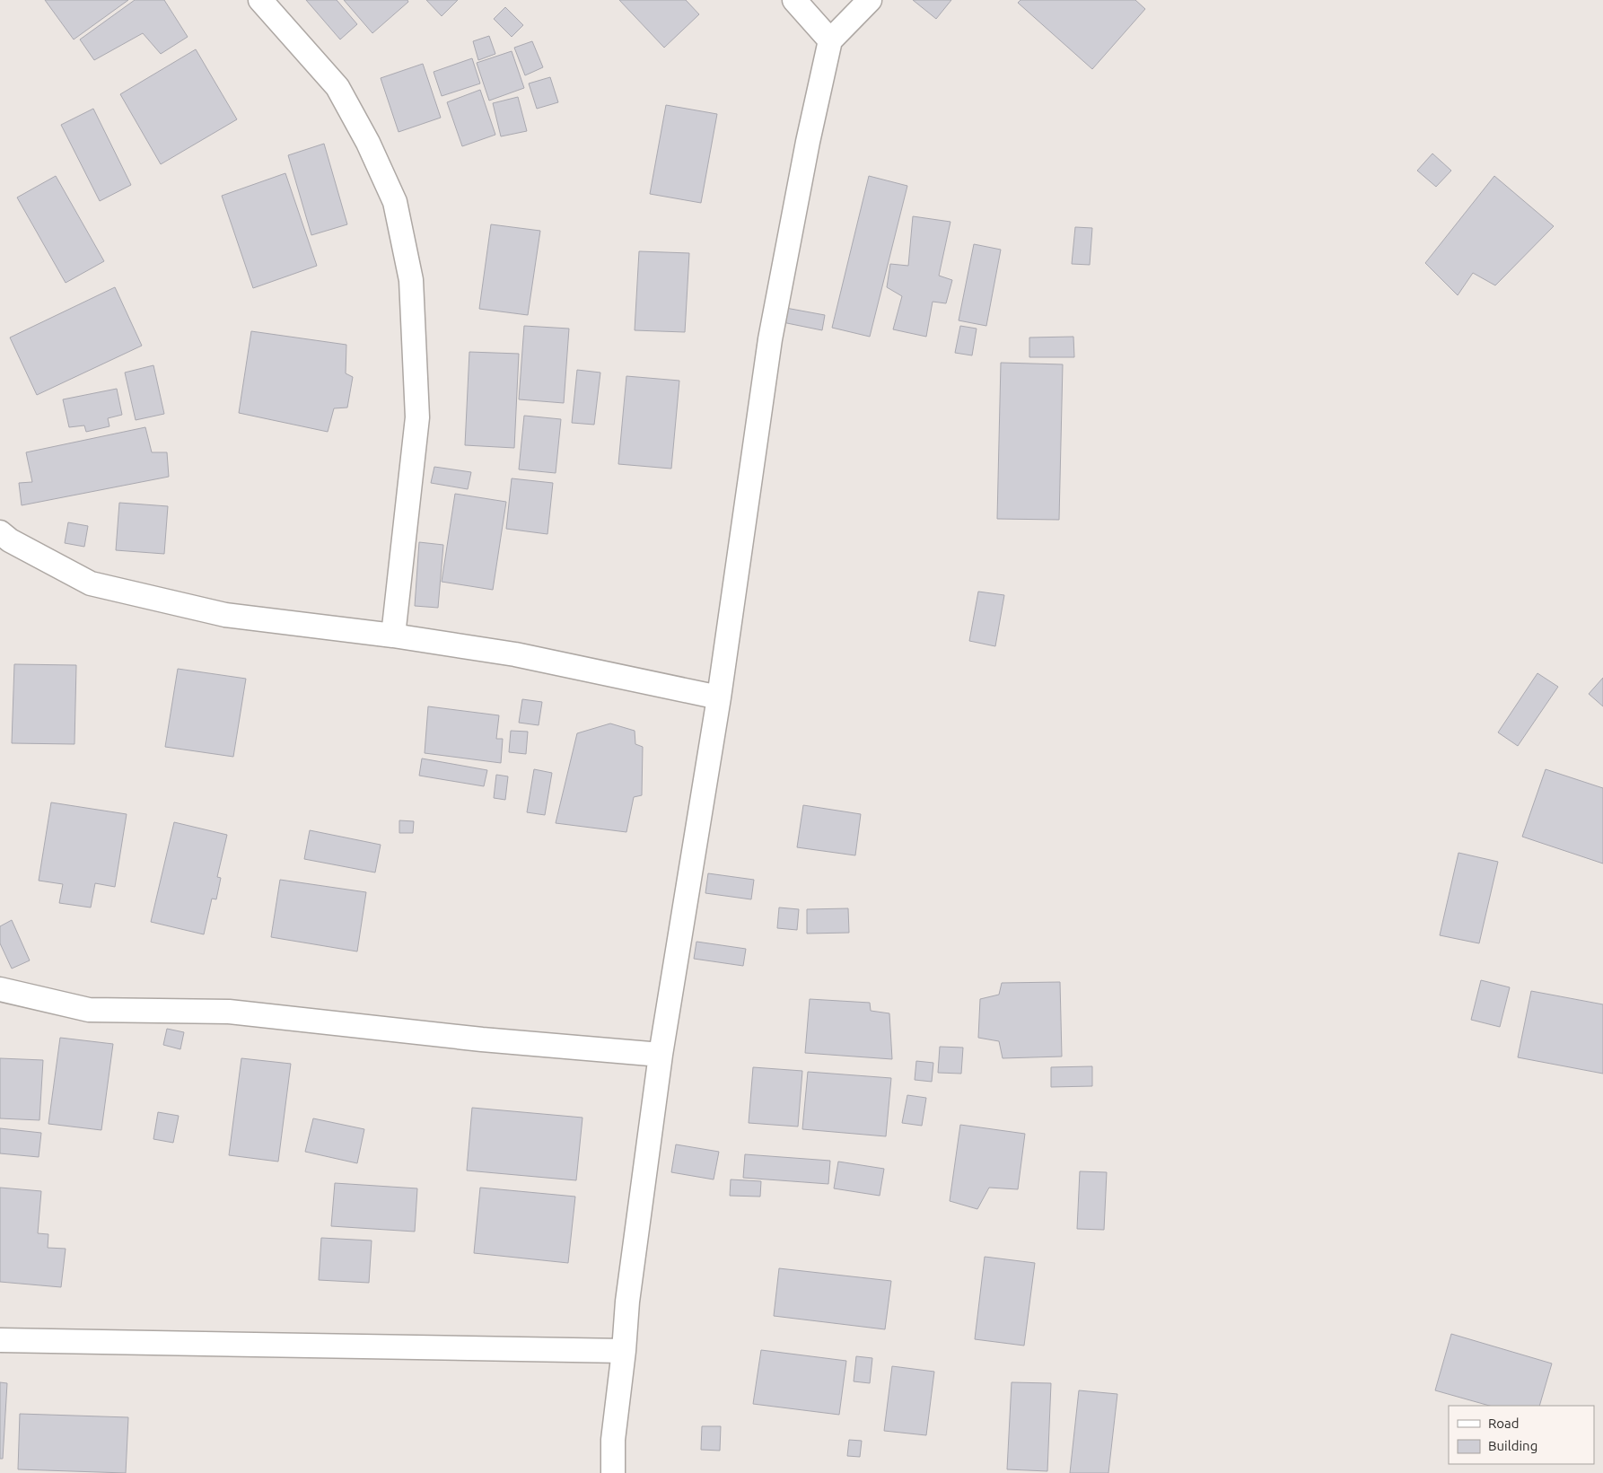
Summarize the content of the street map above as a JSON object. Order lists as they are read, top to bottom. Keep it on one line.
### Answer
{"legend":["Road","Building"]}
